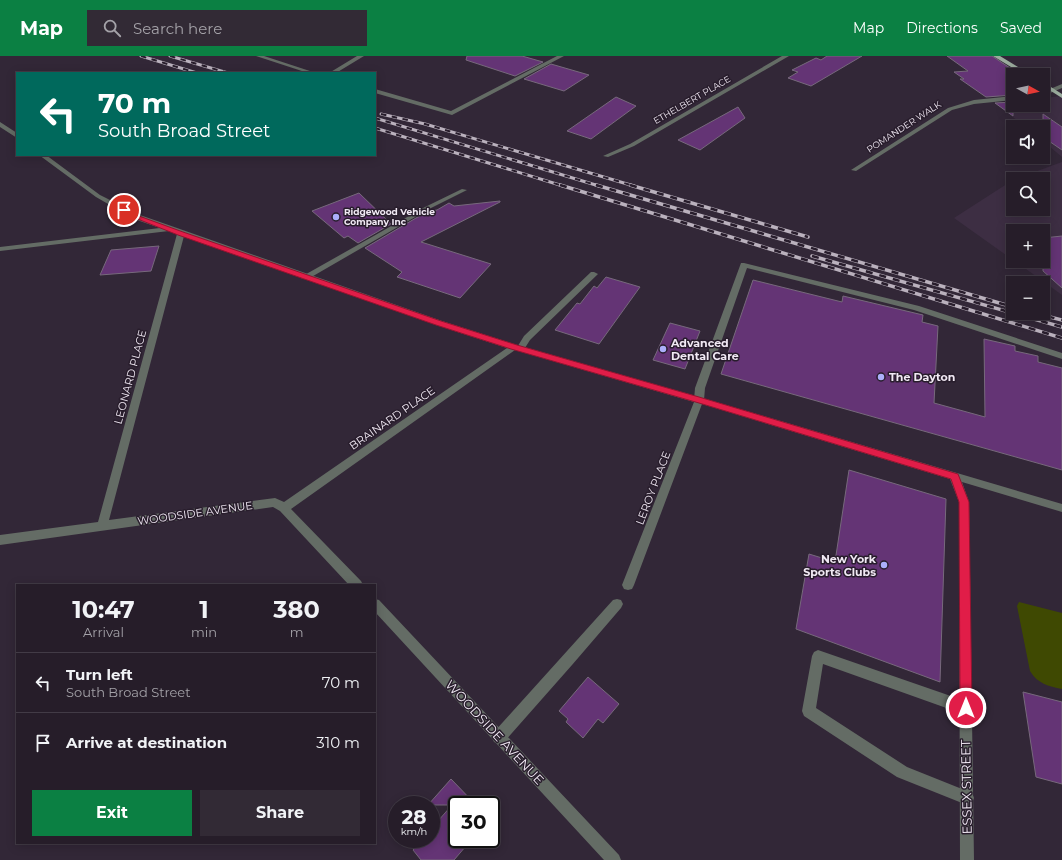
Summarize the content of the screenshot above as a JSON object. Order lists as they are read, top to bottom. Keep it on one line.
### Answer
{"streets":{"street":["ETHELBERT PLACE","POMANDER WALK","LEONARD PLACE","BRAINARD PLACE","LEROY PLACE","WOODSIDE AVENUE","ESSEX STREET"]},"crossings":[["LEONARD PLACE","WOODSIDE AVENUE"],["BRAINARD PLACE","WOODSIDE AVENUE"]],"places":["Ridgewood Vehicle Company Inc","Advanced Dental Care","The Dayton","New York Sports Clubs"],"north":"right","page":{"header":"Map","search":"Search here","nav":["Map","Directions","Saved"],"map_buttons":["+","−"],"turn":["70 m","South Broad Street"],"eta":["10:47","Arrival","1","min","380","m"],"list":[{"name":"Turn left","note":"South Broad Street","value":"70 m"},{"name":"Arrive at destination","value":"310 m"}],"buttons":["Exit","Share"],"speed":"28 km/h","limit":"30"}}
